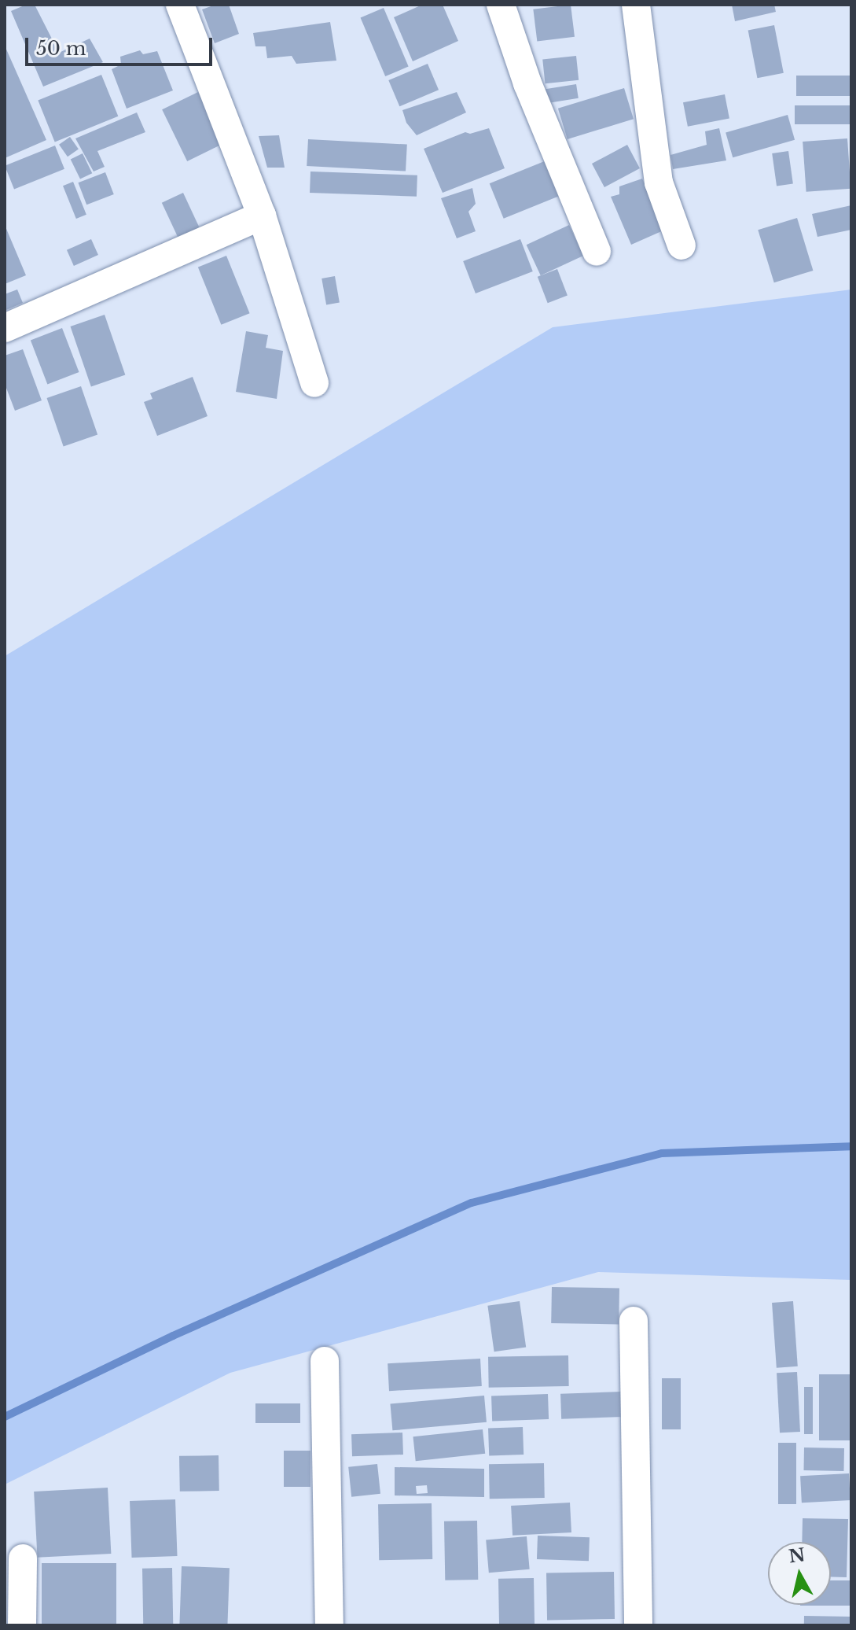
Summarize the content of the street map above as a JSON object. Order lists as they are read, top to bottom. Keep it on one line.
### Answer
{"scale_bar":"50 m","north":"top"}
